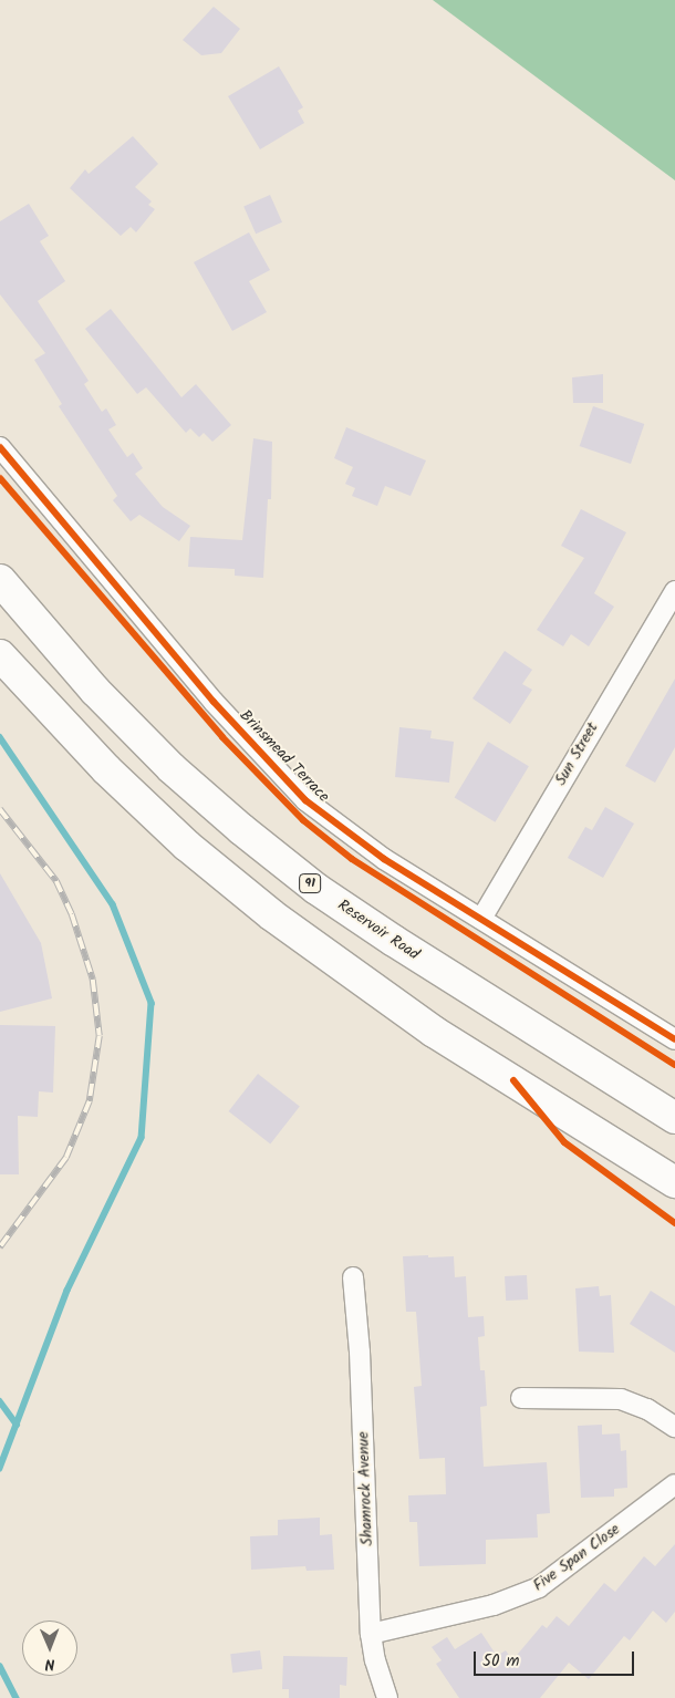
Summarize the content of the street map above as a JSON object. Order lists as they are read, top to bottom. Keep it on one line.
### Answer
{"streets":{"main road":["91","Reservoir Road"],"street":["Sun Street","Brinsmead Terrace","Shamrock Avenue","Five Span Close"]},"crossings":[["Sun Street","Brinsmead Terrace"],["Shamrock Avenue","Five Span Close"]],"scale_bar":"50 m","north":"bottom"}
